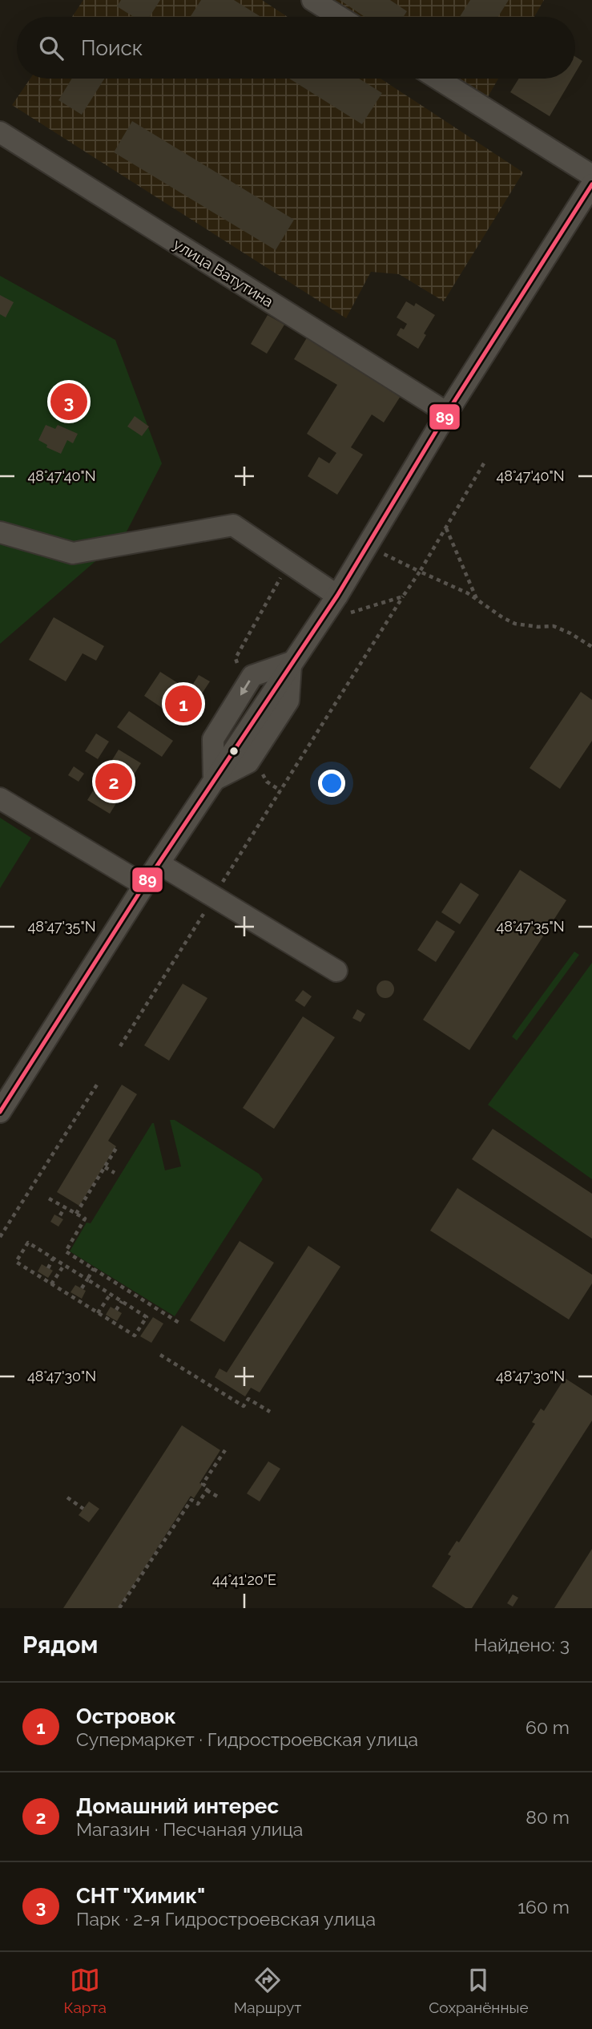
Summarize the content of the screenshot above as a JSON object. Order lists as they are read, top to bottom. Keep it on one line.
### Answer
{"streets":{"street":["улица Ватутина"]},"lines":["transit line 89"],"page":{"search":"Поиск","pins":["3","1","2"],"heading":["Рядом","Найдено: 3"],"list":[{"mark":"1","name":"Островок","note":"Супермаркет · Гидростроевская улица","value":"60 m"},{"mark":"2","name":"Домашний интерес","note":"Магазин · Песчаная улица","value":"80 m"},{"mark":"3","name":"СНТ \"Химик\"","note":"Парк · 2-я Гидростроевская улица","value":"160 m"}],"nav":["Карта","Маршрут","Сохранённые"]},"coordinates":["48°47'40\"N","48°47'35\"N","48°47'30\"N","44°41'20\"E"]}
